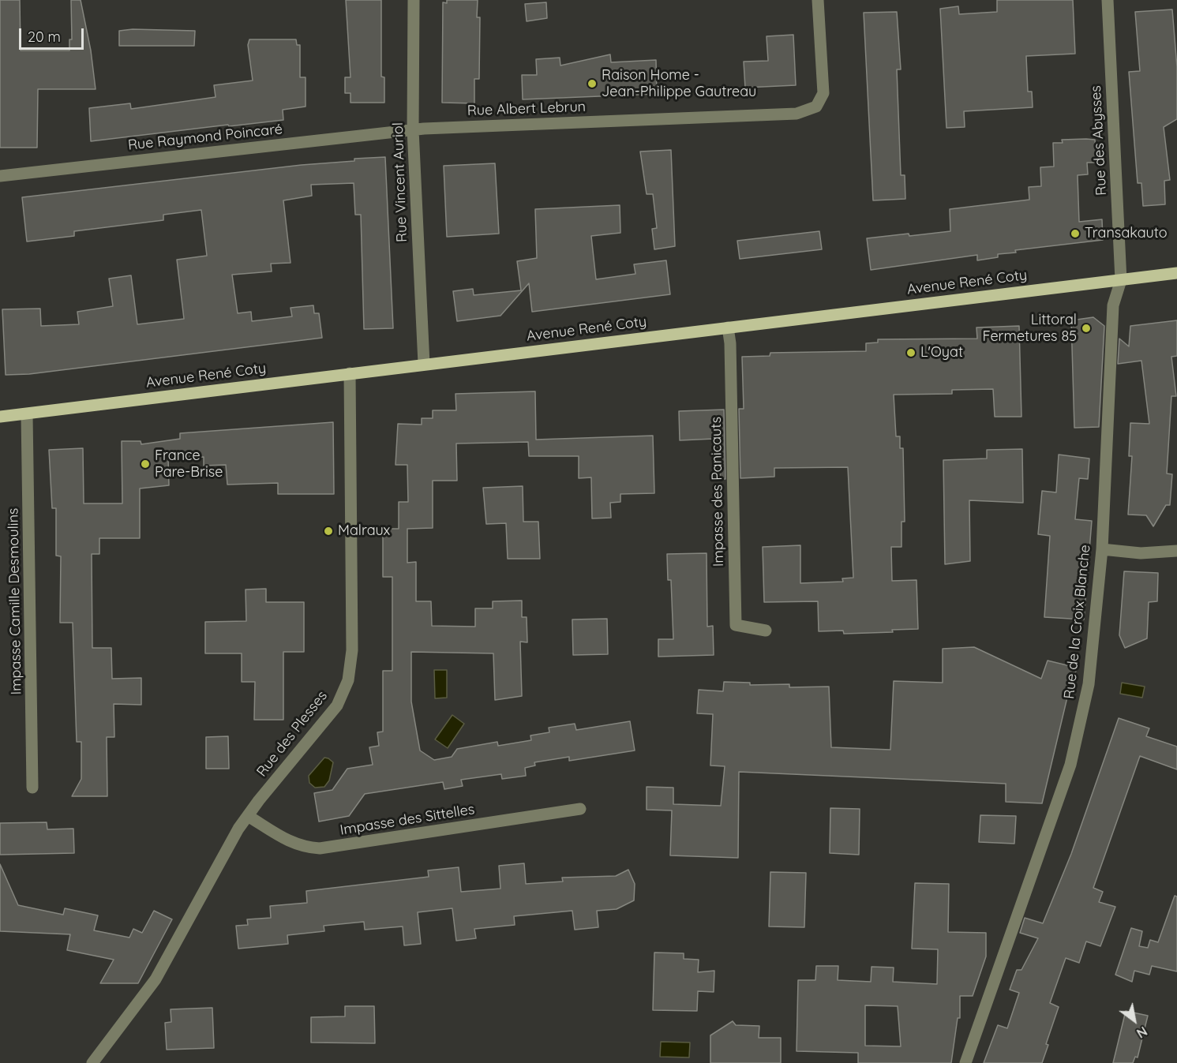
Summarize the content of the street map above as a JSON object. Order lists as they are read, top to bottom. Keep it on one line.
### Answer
{"streets":{"main road":["Avenue René Coty"],"street":["Rue Albert Lebrun","Rue Raymond Poincaré","Rue des Abysses","Rue Vincent Auriol","Impasse des Panicauts","Impasse Camille Desmoulins","Rue de la Croix Blanche","Rue des Plesses","Impasse des Sittelles"]},"crossings":[["Rue Albert Lebrun","Rue Raymond Poincaré"],["Rue Albert Lebrun","Rue Vincent Auriol"],["Rue Raymond Poincaré","Rue Vincent Auriol"],["Rue des Abysses","Avenue René Coty"],["Rue des Abysses","Rue de la Croix Blanche"],["Rue Vincent Auriol","Avenue René Coty"],["Avenue René Coty","Impasse des Panicauts"],["Avenue René Coty","Impasse Camille Desmoulins"],["Avenue René Coty","Rue de la Croix Blanche"],["Avenue René Coty","Rue des Plesses"],["Rue des Plesses","Impasse des Sittelles"]],"places":["Raison Home - Jean-Philippe Gautreau","Transakauto","Littoral Fermetures 85","L'Oyat","France Pare-Brise","Malraux"],"scale_bar":"20 m","north":"bottom right"}
